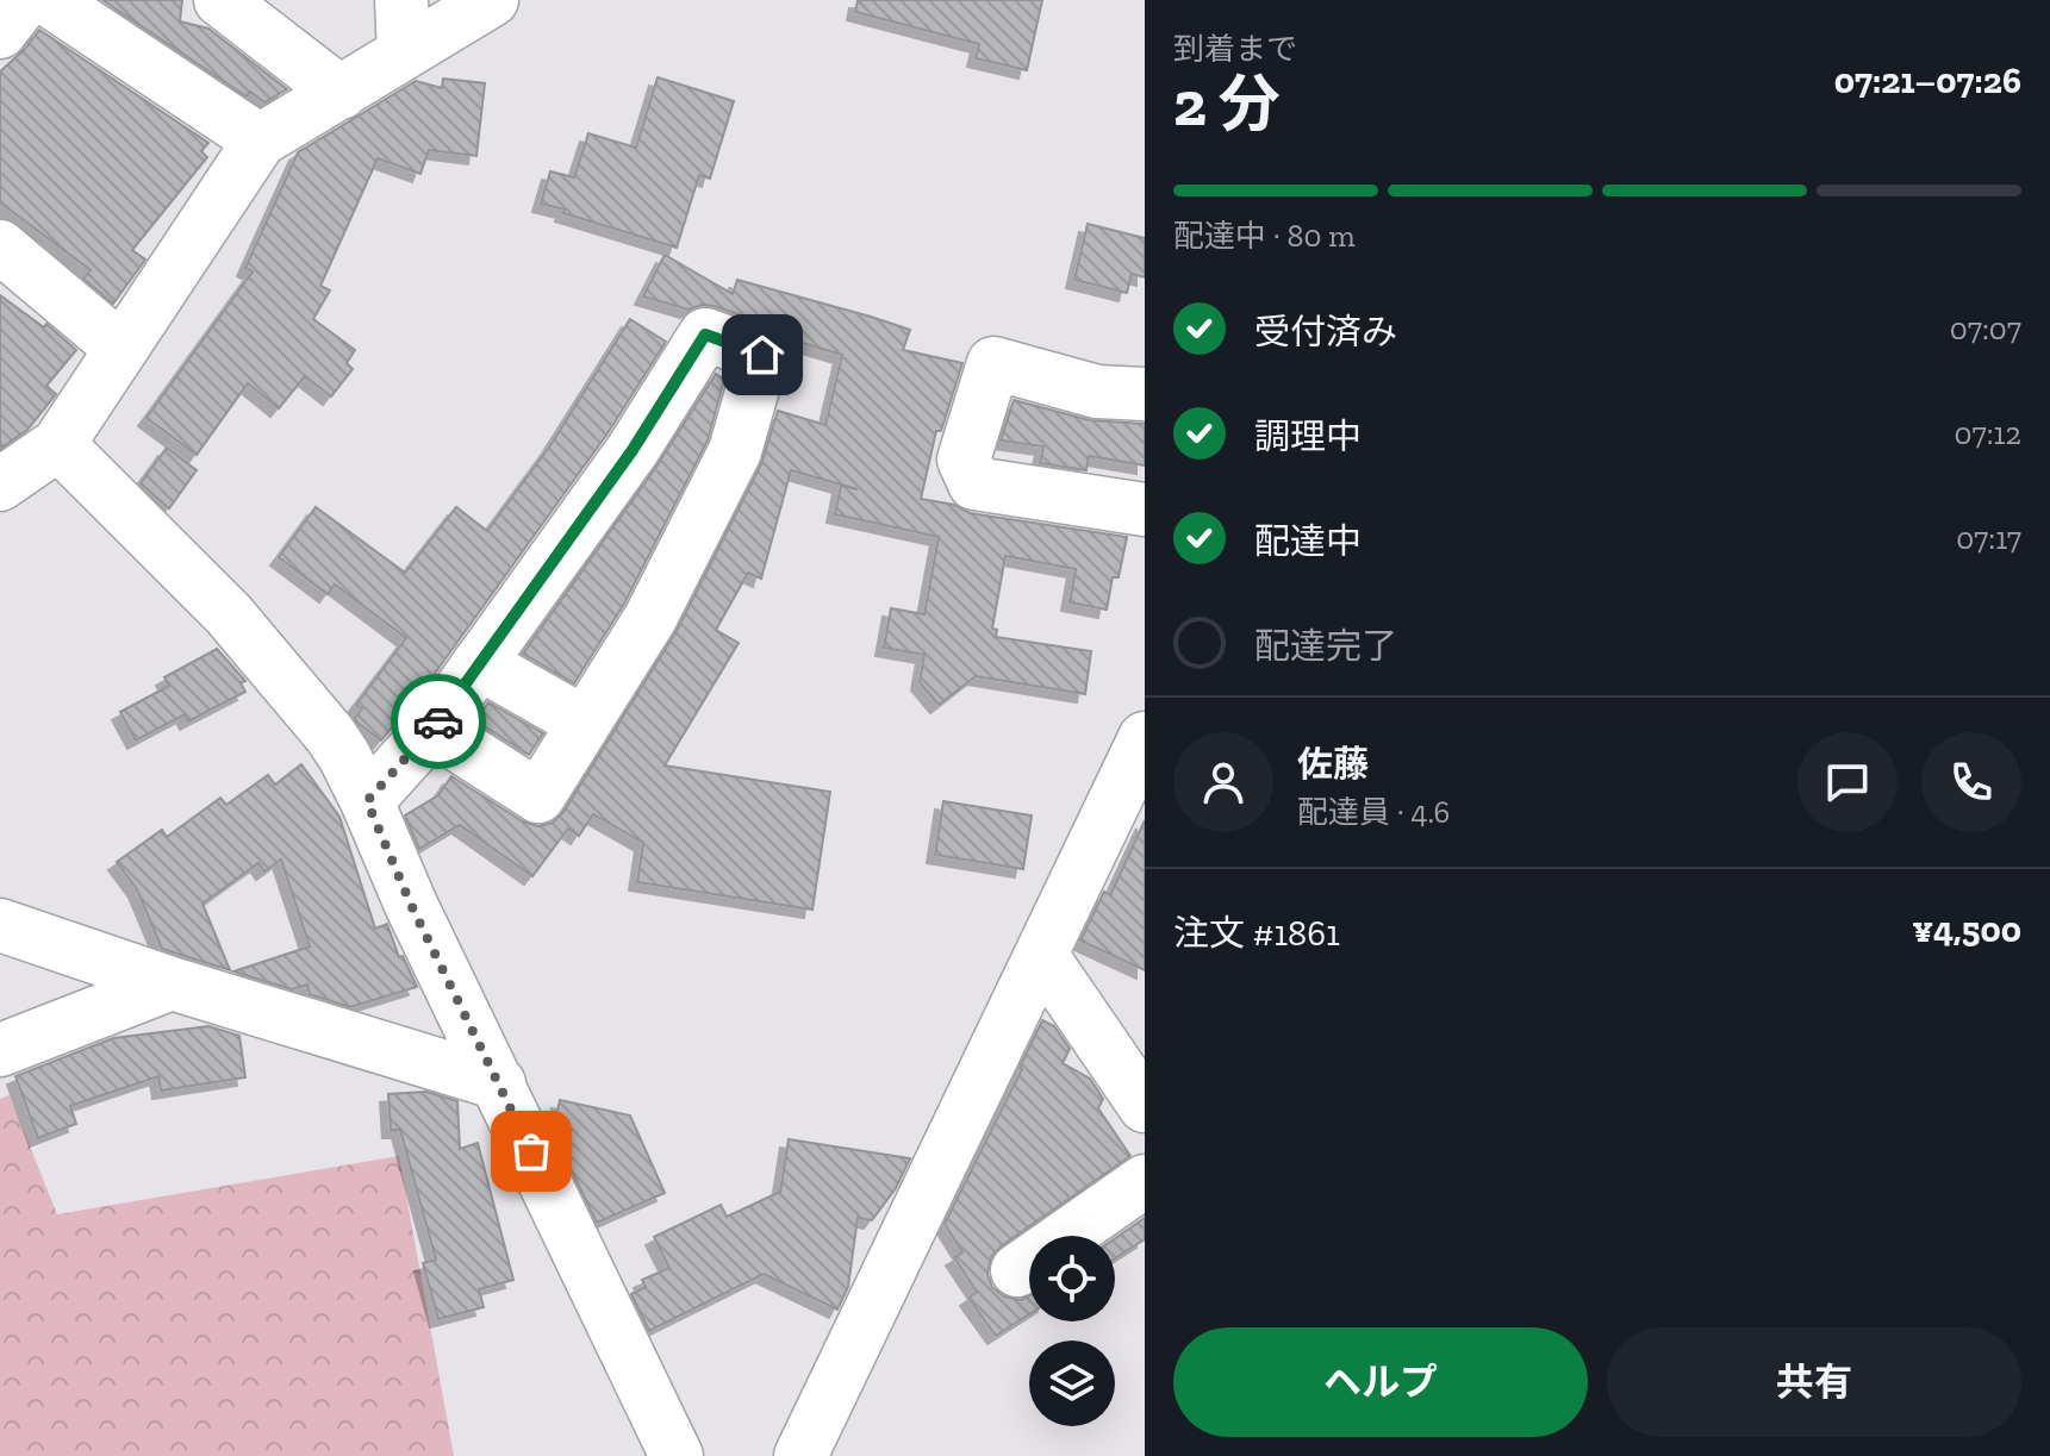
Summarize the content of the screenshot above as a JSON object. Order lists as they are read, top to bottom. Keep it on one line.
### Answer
{"page":{"heading":["2 分","到着まで","07:21–07:26"],"panel":["佐藤","配達員 · 4.6","注文 #1861","¥4,500"],"bar":"配達中 · 80 m","list":[["受付済み","07:07"],["調理中","07:12"],["配達中","07:17"],"配達完了"],"buttons":["ヘルプ","共有"]}}
